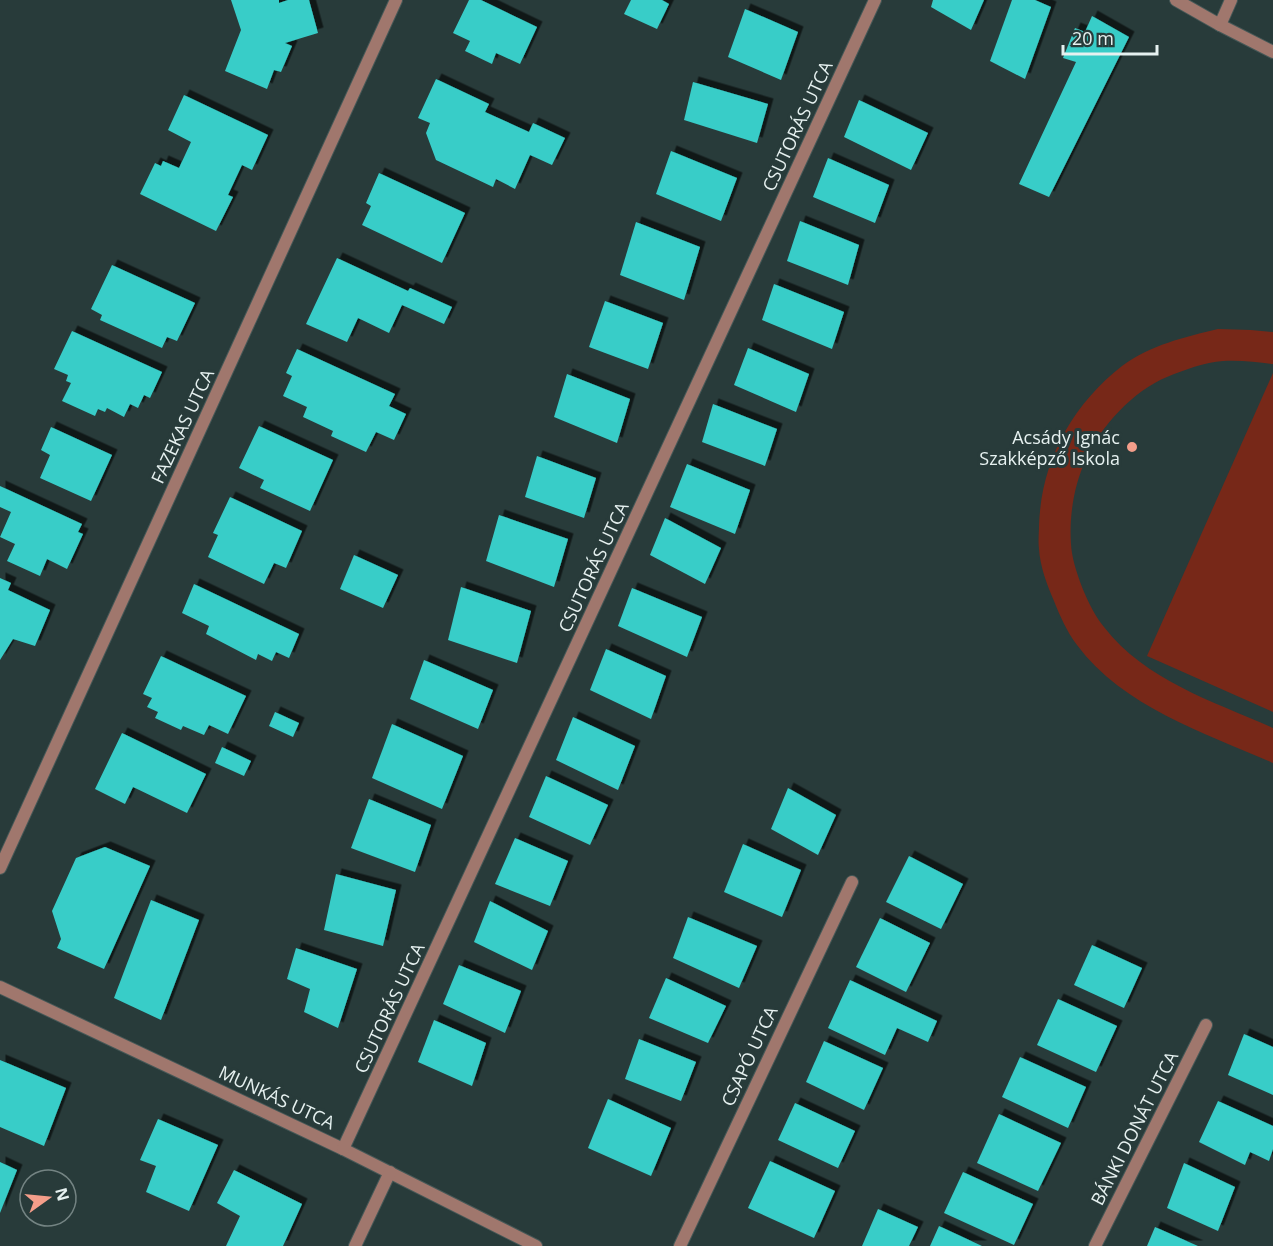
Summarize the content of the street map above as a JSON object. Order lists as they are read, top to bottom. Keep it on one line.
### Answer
{"streets":{"street":["CSUTORÁS UTCA","FAZEKAS UTCA","CSAPÓ UTCA","MUNKÁS UTCA","BÁNKI DONÁT UTCA"]},"crossings":[["CSUTORÁS UTCA","MUNKÁS UTCA"]],"places":["Acsády Ignác Szakképző Iskola"],"scale_bar":"20 m","north":"right"}
